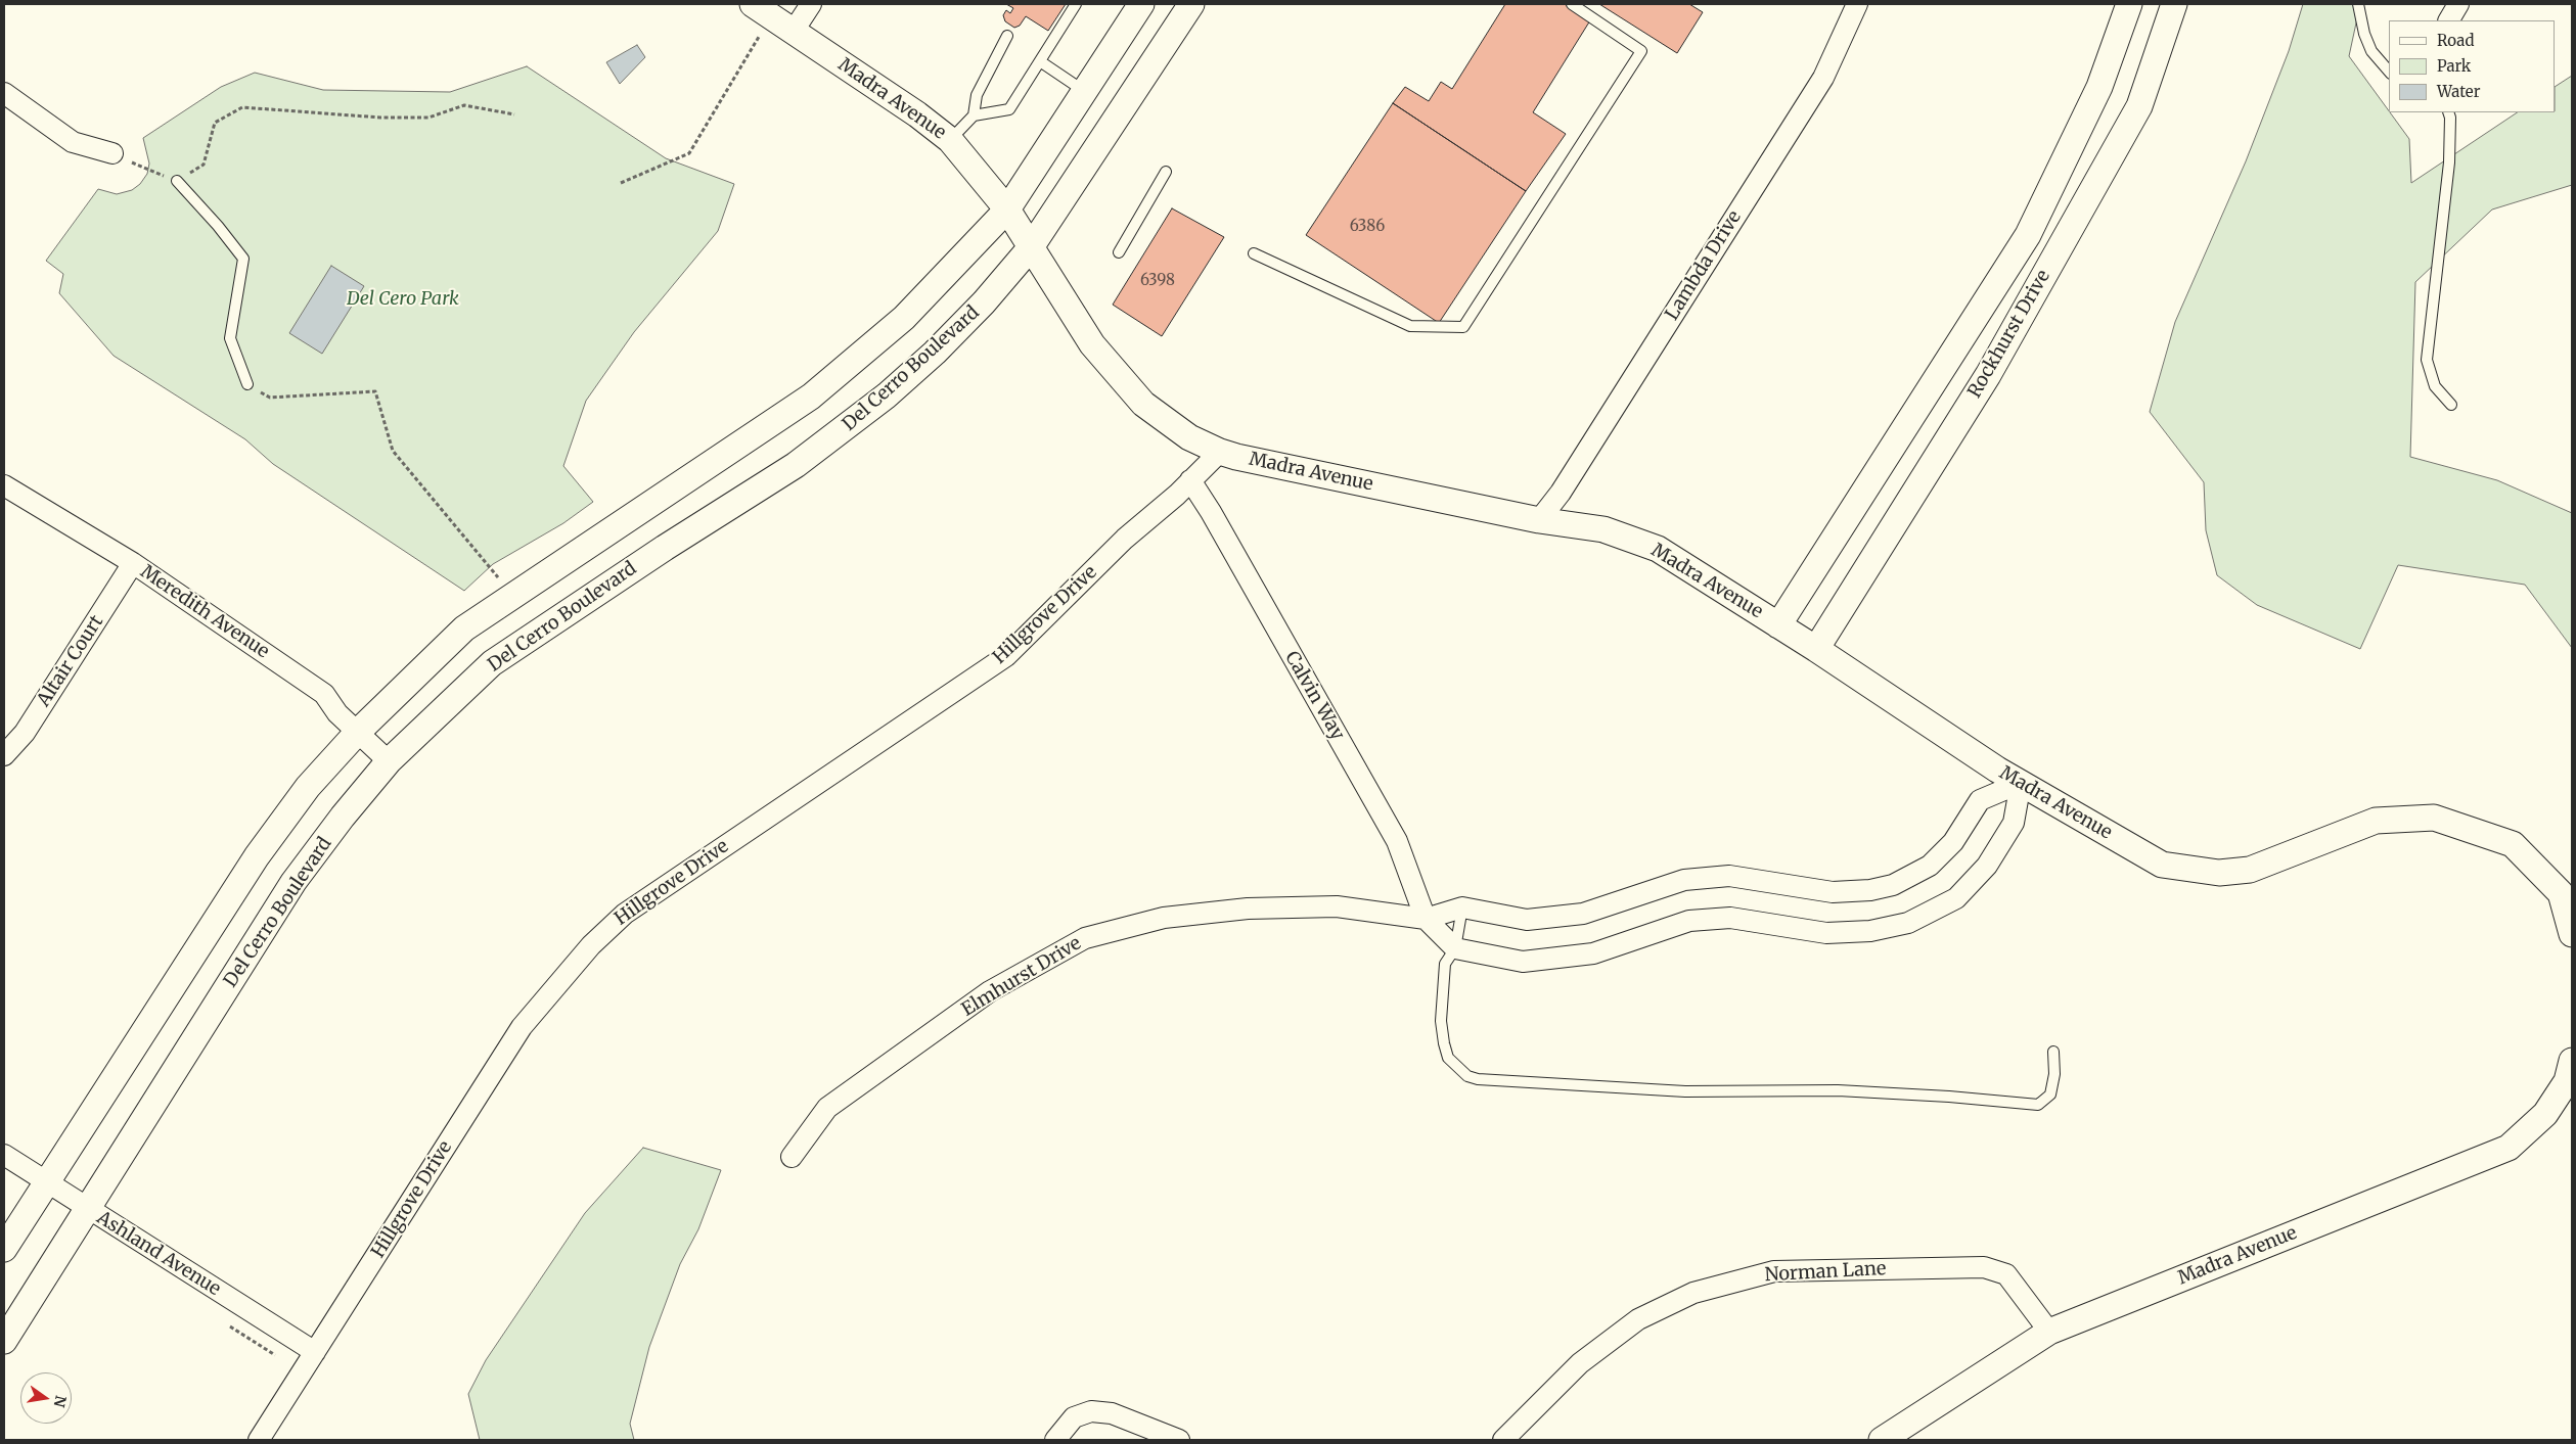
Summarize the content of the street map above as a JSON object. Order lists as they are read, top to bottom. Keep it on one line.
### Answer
{"streets":{"street":["Madra Avenue","Lambda Drive","Rockhurst Drive","Del Cerro Boulevard","Meredith Avenue","Hillgrove Drive","Altair Court","Calvin Way","Elmhurst Drive","Ashland Avenue","Norman Lane"]},"crossings":[["Madra Avenue","Lambda Drive"],["Madra Avenue","Rockhurst Drive"],["Madra Avenue","Del Cerro Boulevard"],["Madra Avenue","Hillgrove Drive"],["Madra Avenue","Elmhurst Drive"],["Madra Avenue","Norman Lane"],["Del Cerro Boulevard","Meredith Avenue"],["Del Cerro Boulevard","Ashland Avenue"],["Meredith Avenue","Altair Court"],["Hillgrove Drive","Calvin Way"],["Hillgrove Drive","Ashland Avenue"],["Calvin Way","Elmhurst Drive"]],"parks":["Del Cero Park"],"house_numbers":["6386","6398"],"legend":["Road","Park","Water"],"north":"right"}
